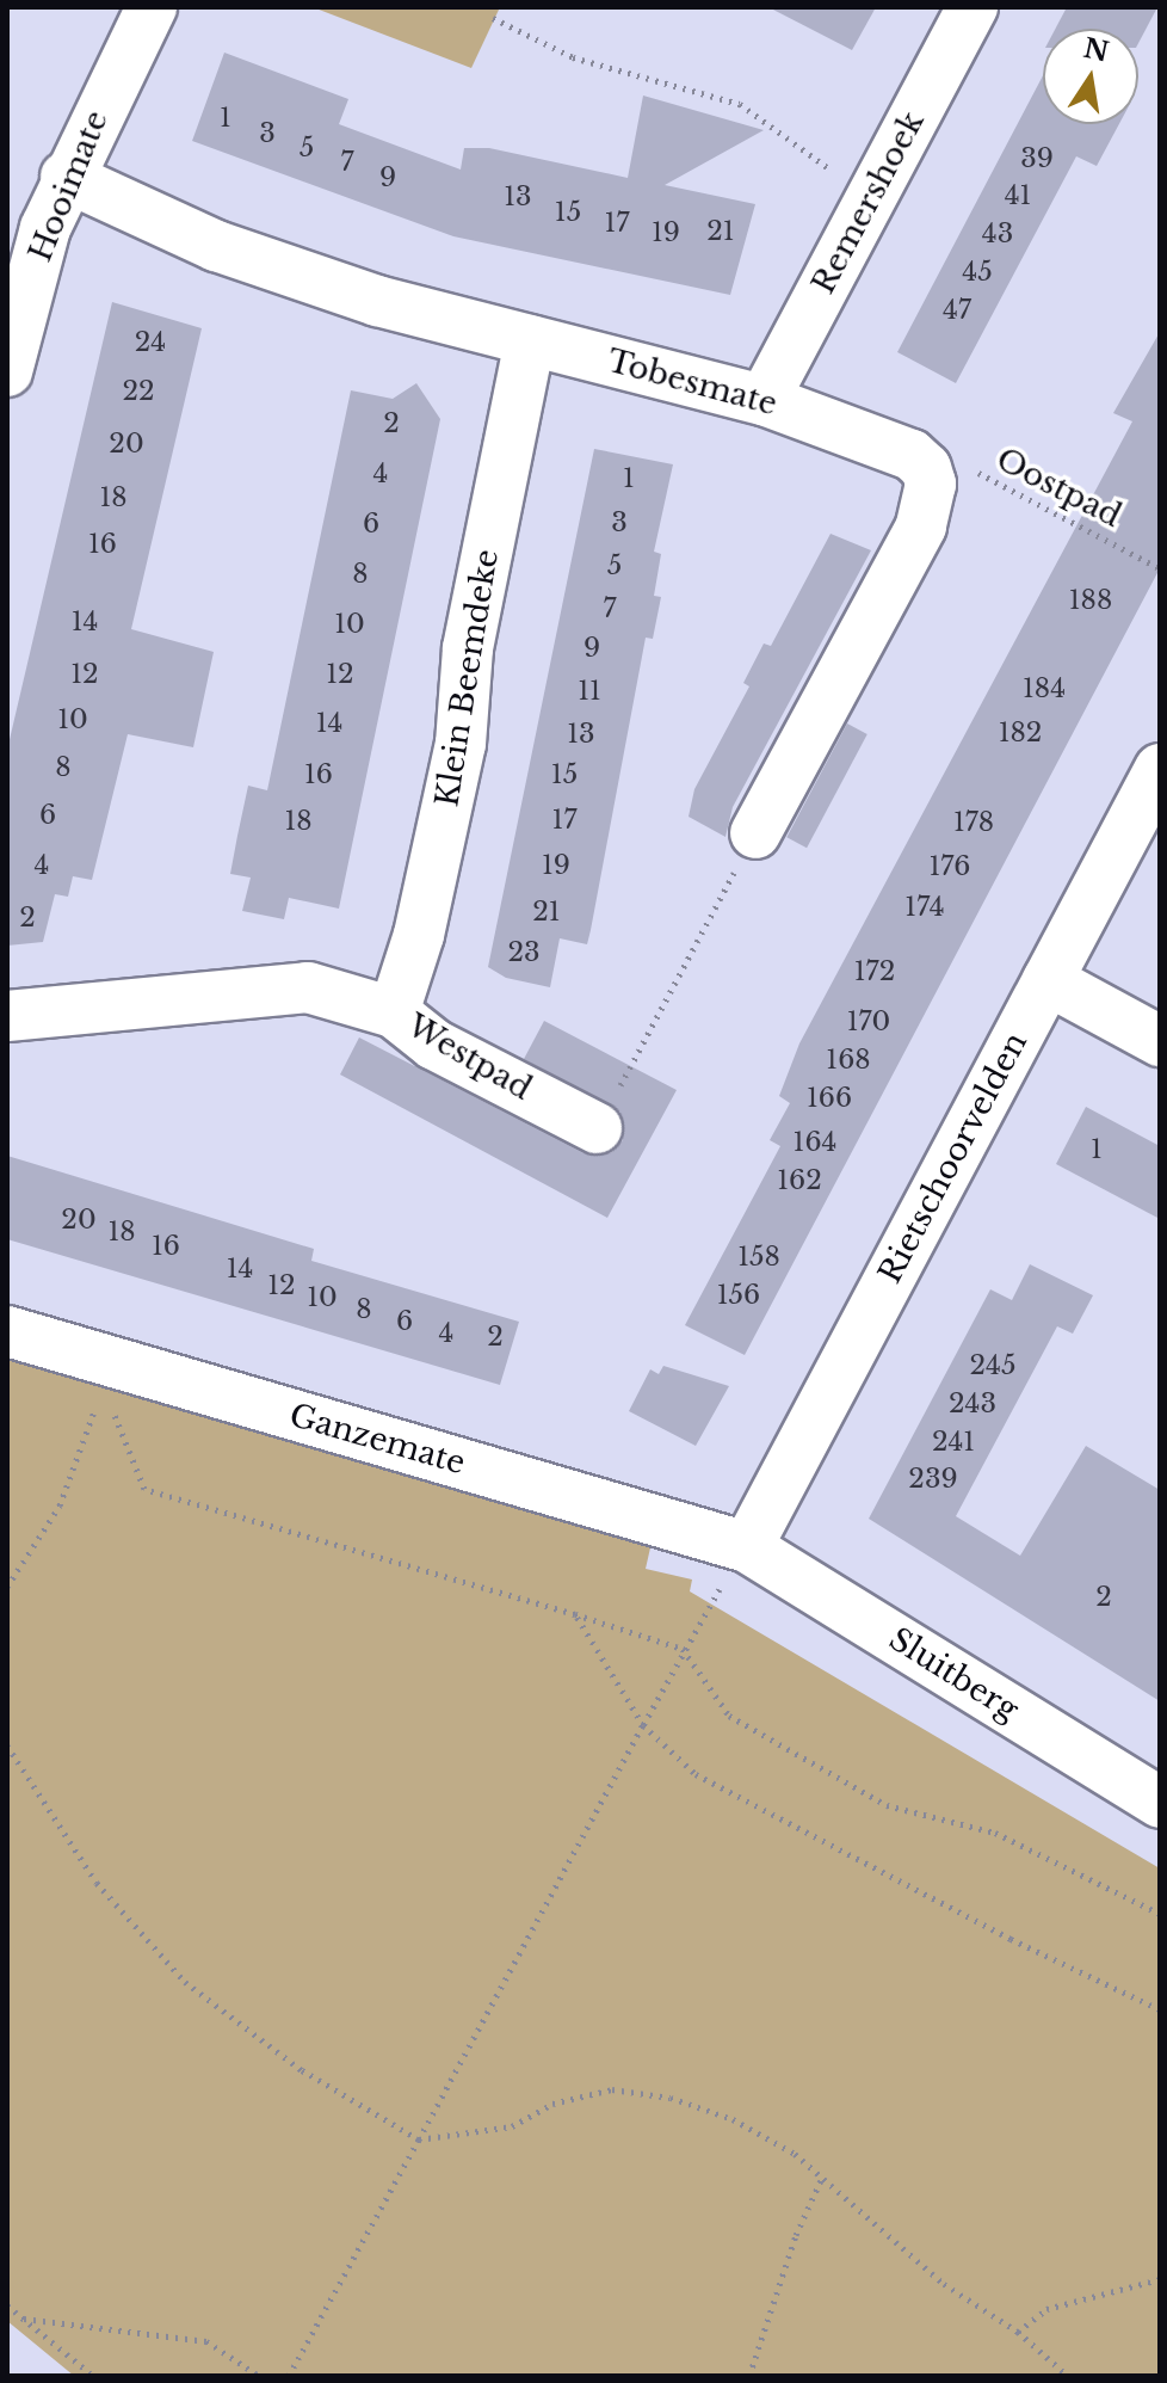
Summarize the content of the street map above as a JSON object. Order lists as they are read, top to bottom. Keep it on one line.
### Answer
{"streets":{"street":["Hooimate","Remershoek","Tobesmate","Klein Beemdeke","Westpad","Rietschoorvelden","Ganzemate","Sluitberg"],"path":["Oostpad"]},"crossings":[["Hooimate","Tobesmate"],["Remershoek","Tobesmate"],["Tobesmate","Oostpad"],["Tobesmate","Klein Beemdeke"],["Klein Beemdeke","Westpad"],["Rietschoorvelden","Ganzemate"],["Rietschoorvelden","Sluitberg"],["Ganzemate","Sluitberg"]],"house_numbers":["1","3","5","39","7","9","41","13","15","17","21","19","43","45","47","24","22","2","20","4","1","18","3","6","16","5","8","188","7","14","10","9","12","12","184","11","10","14","182","13","8","16","15","6","17","18","178","4","19","176","174","21","2","23","172","170","168","166","164","1","162","20","18","16","158","14","12","156","10","8","6","4","2","245","243","241","239","2"],"north":"top"}
